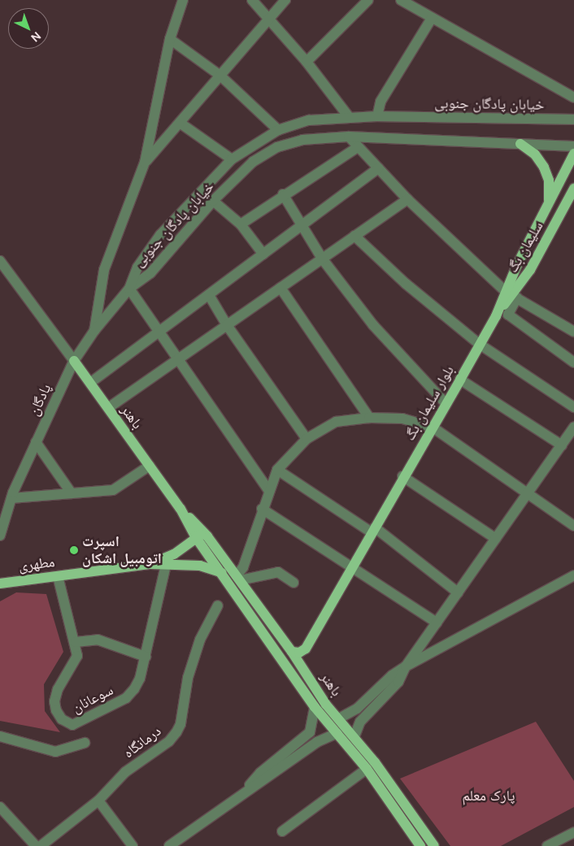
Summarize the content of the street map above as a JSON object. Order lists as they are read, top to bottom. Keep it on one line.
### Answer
{"streets":{"main road":["سلیمان بگ","بلوار سلیمان بگ","باهنر","مطهری"],"street":["خیابان پادگان جنوبی","پادگان","سوعانان","درمانگاه"]},"crossings":[["خیابان پادگان جنوبی","پادگان"],["سلیمان بگ","بلوار سلیمان بگ"],["پادگان","باهنر"],["بلوار سلیمان بگ","باهنر"],["باهنر","مطهری"],["مطهری","سوعانان"]],"parks":["پارک معلم"],"places":["اسپرت اتومبیل اشکان"],"north":"bottom right"}
